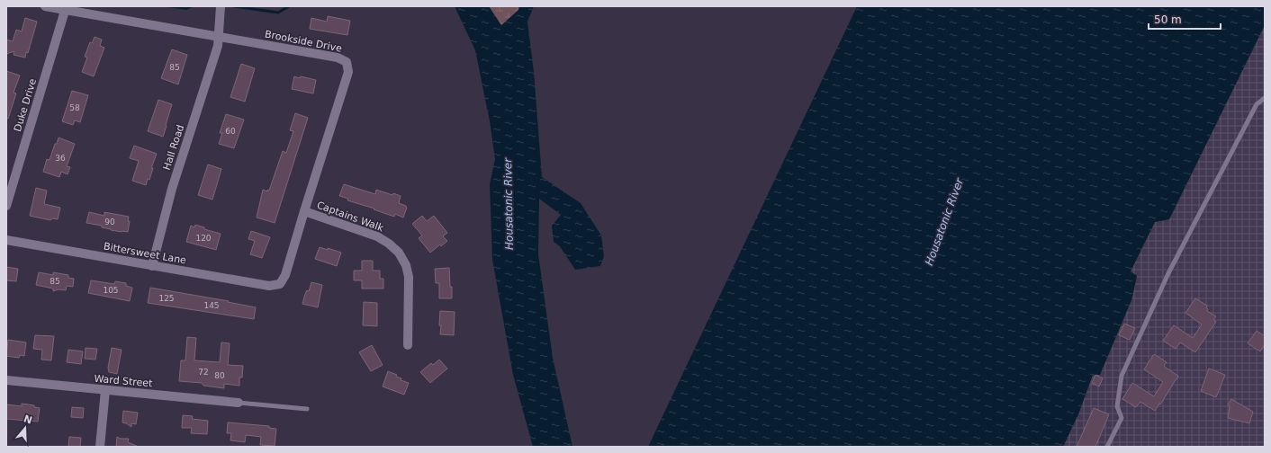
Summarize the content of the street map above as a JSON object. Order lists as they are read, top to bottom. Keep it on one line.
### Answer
{"streets":{"street":["Brookside Drive","Duke Drive","Hall Road","Captains Walk","Bittersweet Lane","Ward Street"]},"crossings":[["Brookside Drive","Duke Drive"],["Brookside Drive","Hall Road"],["Brookside Drive","Captains Walk"],["Brookside Drive","Bittersweet Lane"],["Hall Road","Bittersweet Lane"]],"water":["Housatonic River"],"house_numbers":["85","58","60","36","90","120","85","105","125","145","72","80"],"scale_bar":"50 m","north":"top"}
